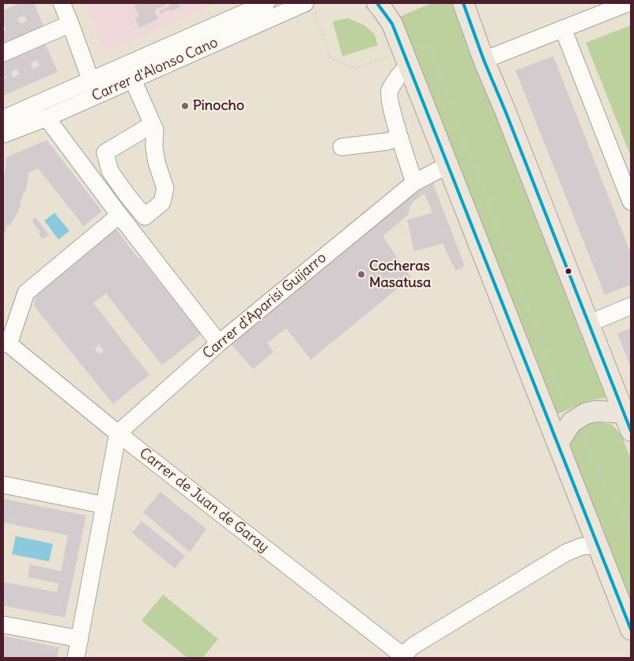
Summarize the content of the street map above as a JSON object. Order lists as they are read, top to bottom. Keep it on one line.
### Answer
{"streets":{"street":["Carrer d'Alonso Cano","Carrer d'Aparisi Guijarro","Carrer de Juan de Garay"]},"crossings":[["Carrer d'Aparisi Guijarro","Carrer de Juan de Garay"]],"places":["Pinocho","Cocheras Masatusa"]}
